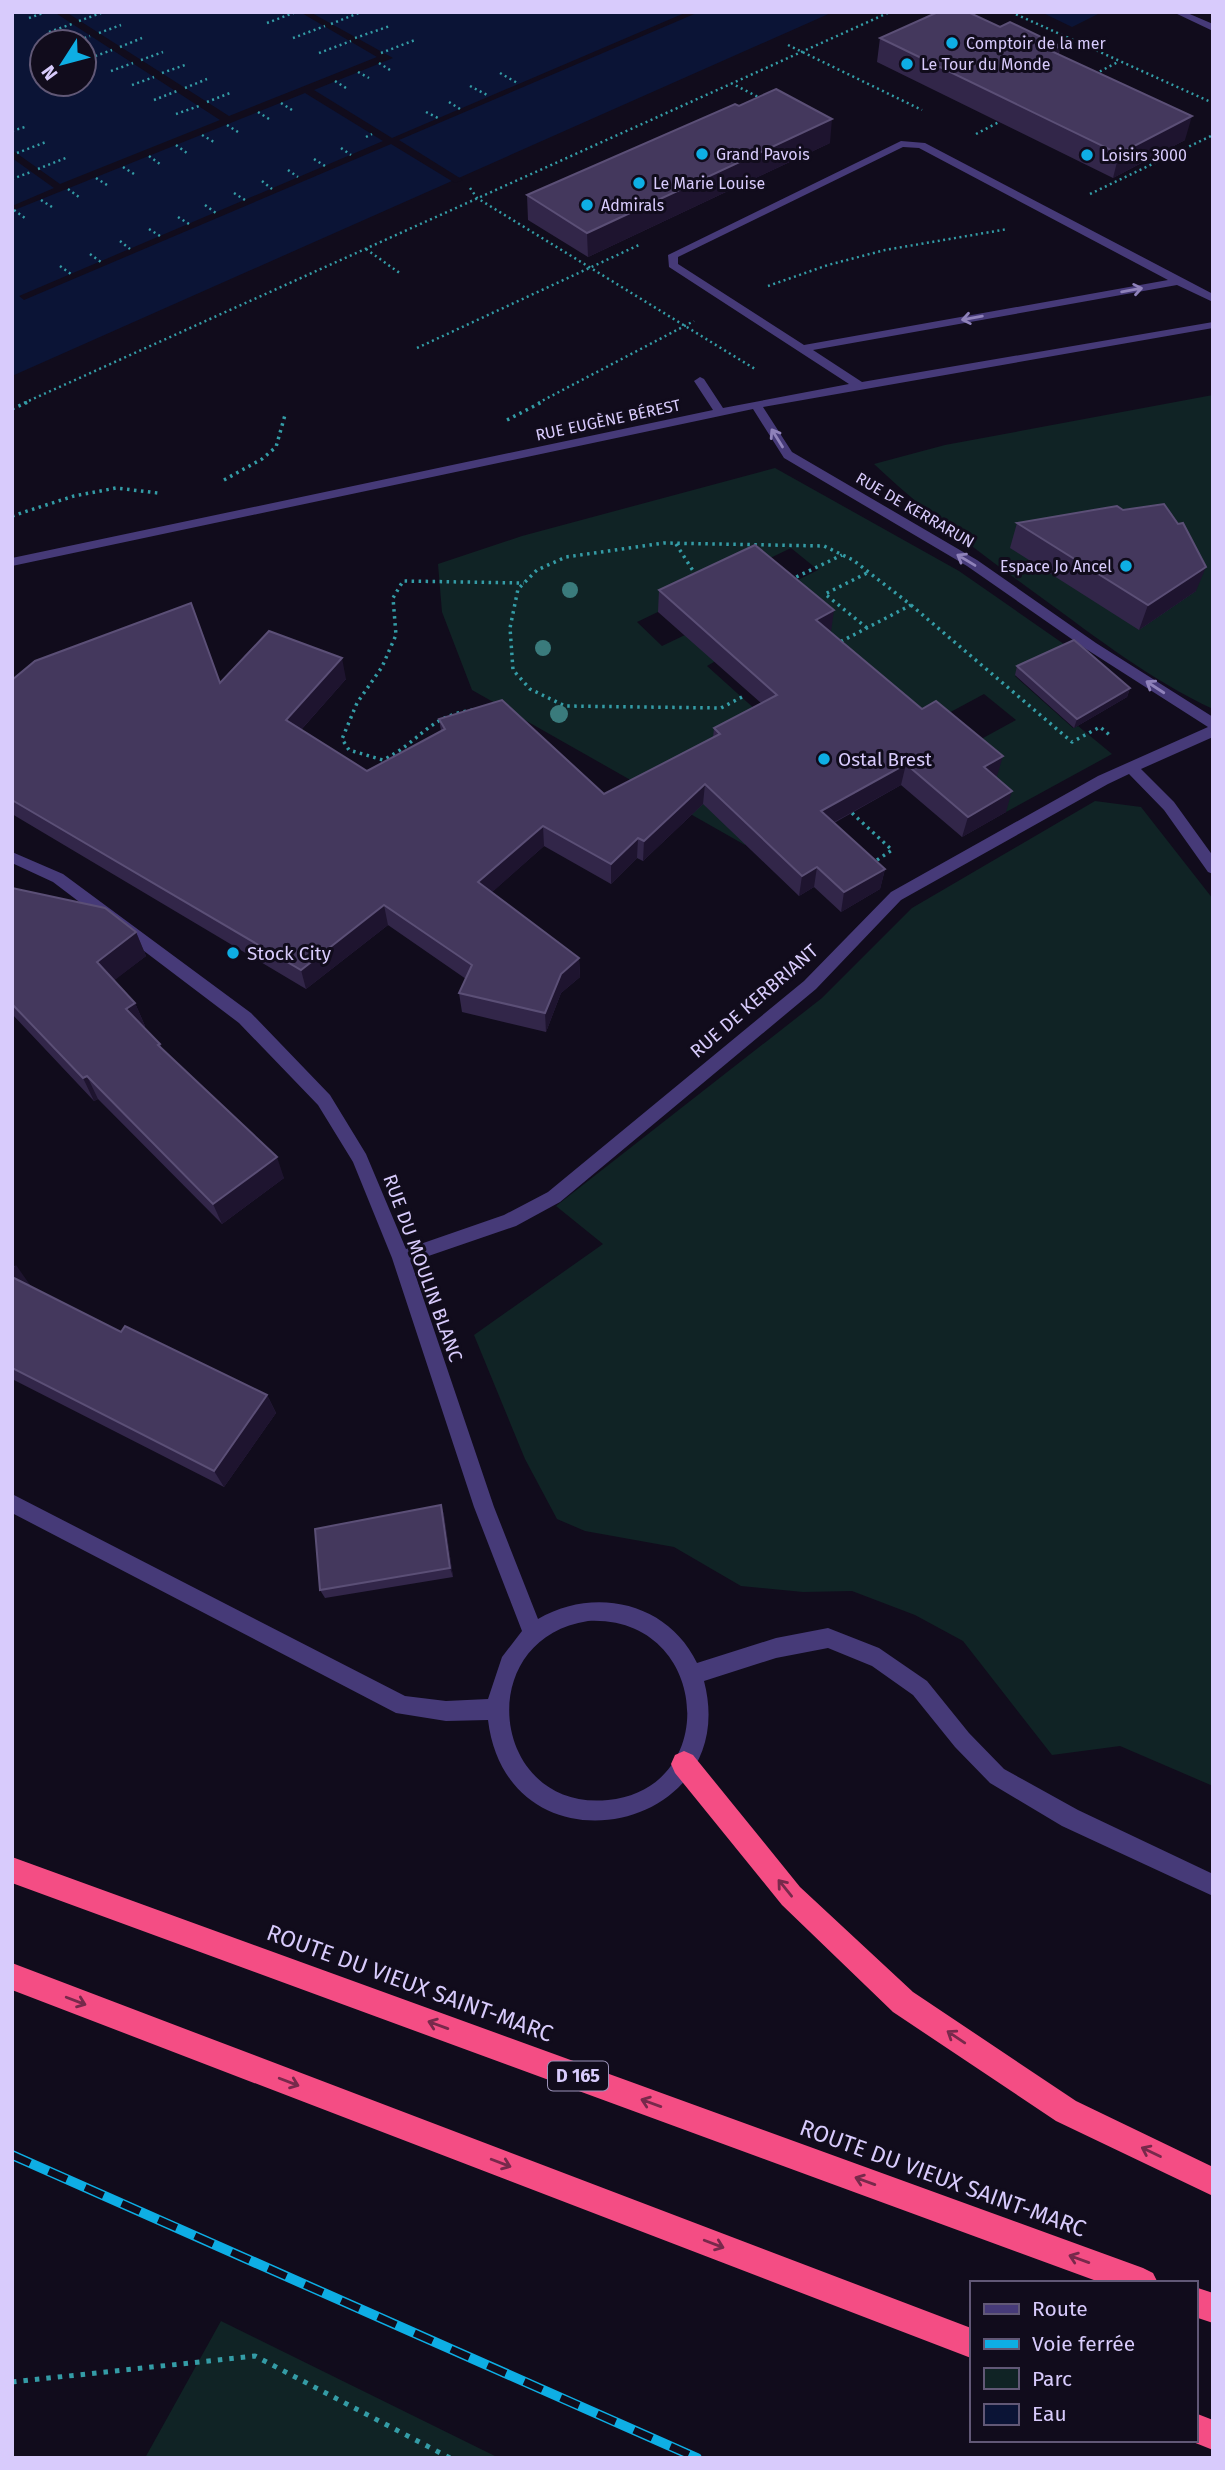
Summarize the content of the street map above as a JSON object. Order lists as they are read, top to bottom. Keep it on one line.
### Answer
{"streets":{"highway":["ROUTE DU VIEUX SAINT-MARC","D 165"],"street":["RUE EUGÈNE BÉREST","RUE DE KERRARUN","RUE DE KERBRIANT","RUE DU MOULIN BLANC"]},"crossings":[["RUE EUGÈNE BÉREST","RUE DE KERRARUN"],["RUE DE KERBRIANT","RUE DU MOULIN BLANC"]],"one_way":["RUE DE KERRARUN"],"places":["Comptoir de la mer","Le Tour du Monde","Grand Pavois","Loisirs 3000","Le Marie Louise","Admirals","Espace Jo Ancel","Ostal Brest","Stock City"],"legend":["Route","Voie ferrée","Parc","Eau"],"north":"bottom left"}
